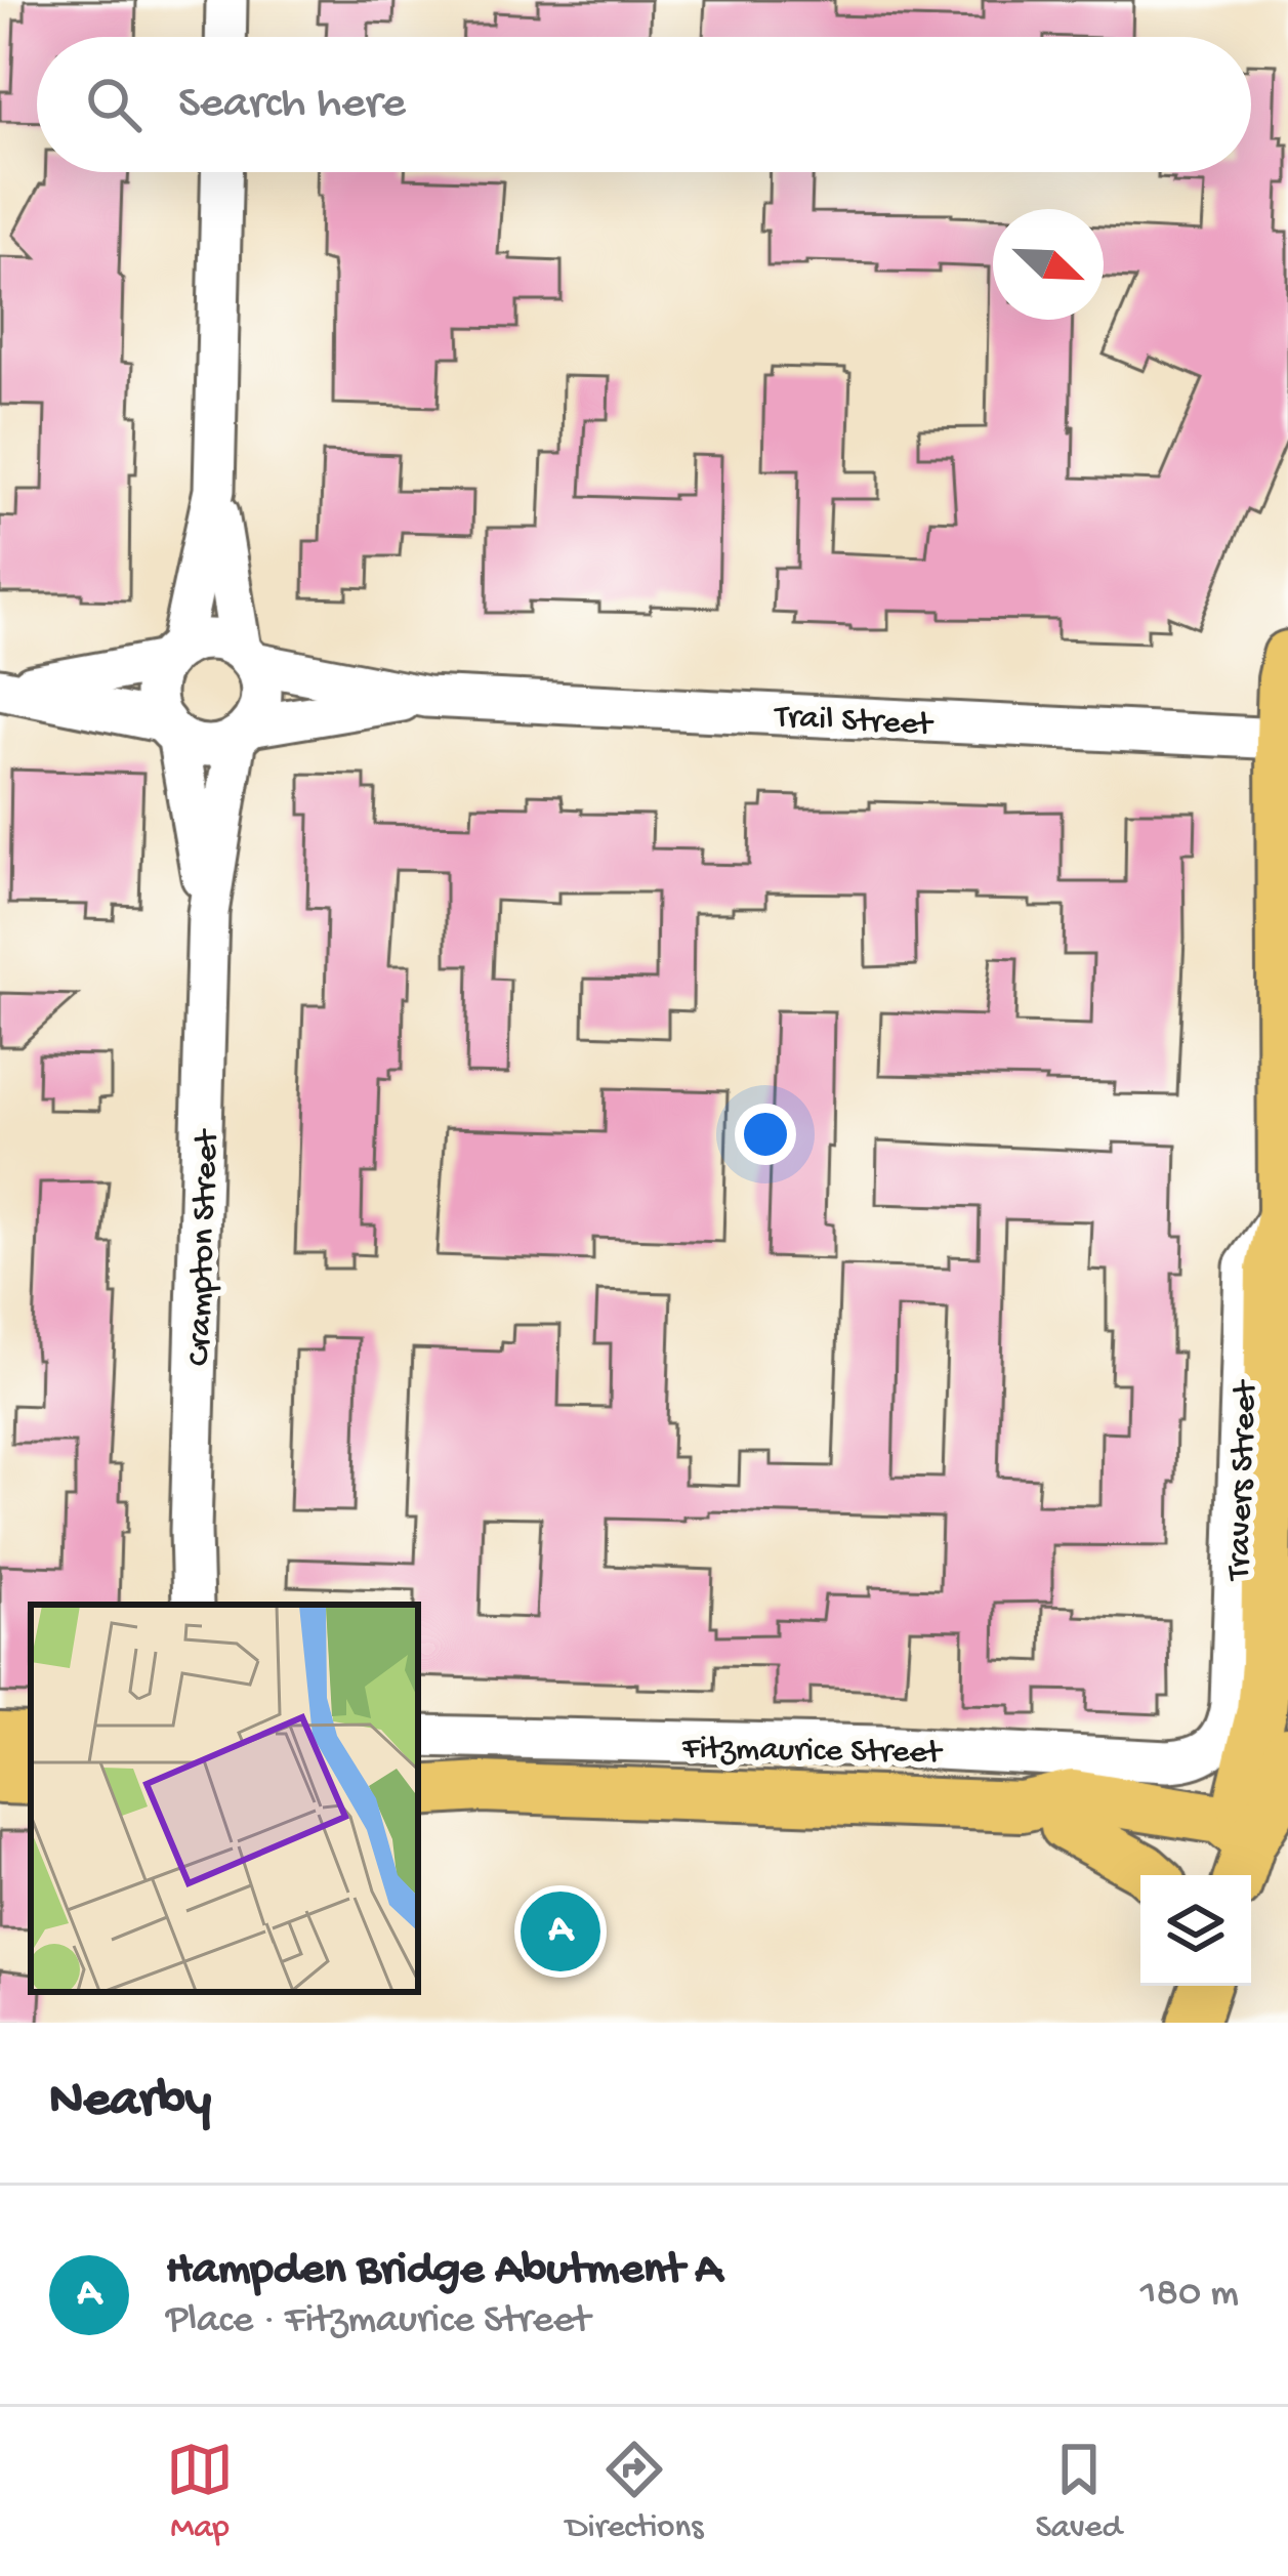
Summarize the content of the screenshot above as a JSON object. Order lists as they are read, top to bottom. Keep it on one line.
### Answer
{"streets":{"main road":["Travers Street","Fitzmaurice Street"],"street":["Trail Street","Crampton Street"]},"crossings":[["Trail Street","Crampton Street"],["Trail Street","Travers Street"],["Travers Street","Fitzmaurice Street"]],"north":"bottom right","page":{"search":"Search here","pins":"A","heading":"Nearby","list":[{"mark":"A","name":"Hampden Bridge Abutment A","note":"Place · Fitzmaurice Street","value":"180 m"}],"nav":["Map","Directions","Saved"]}}
